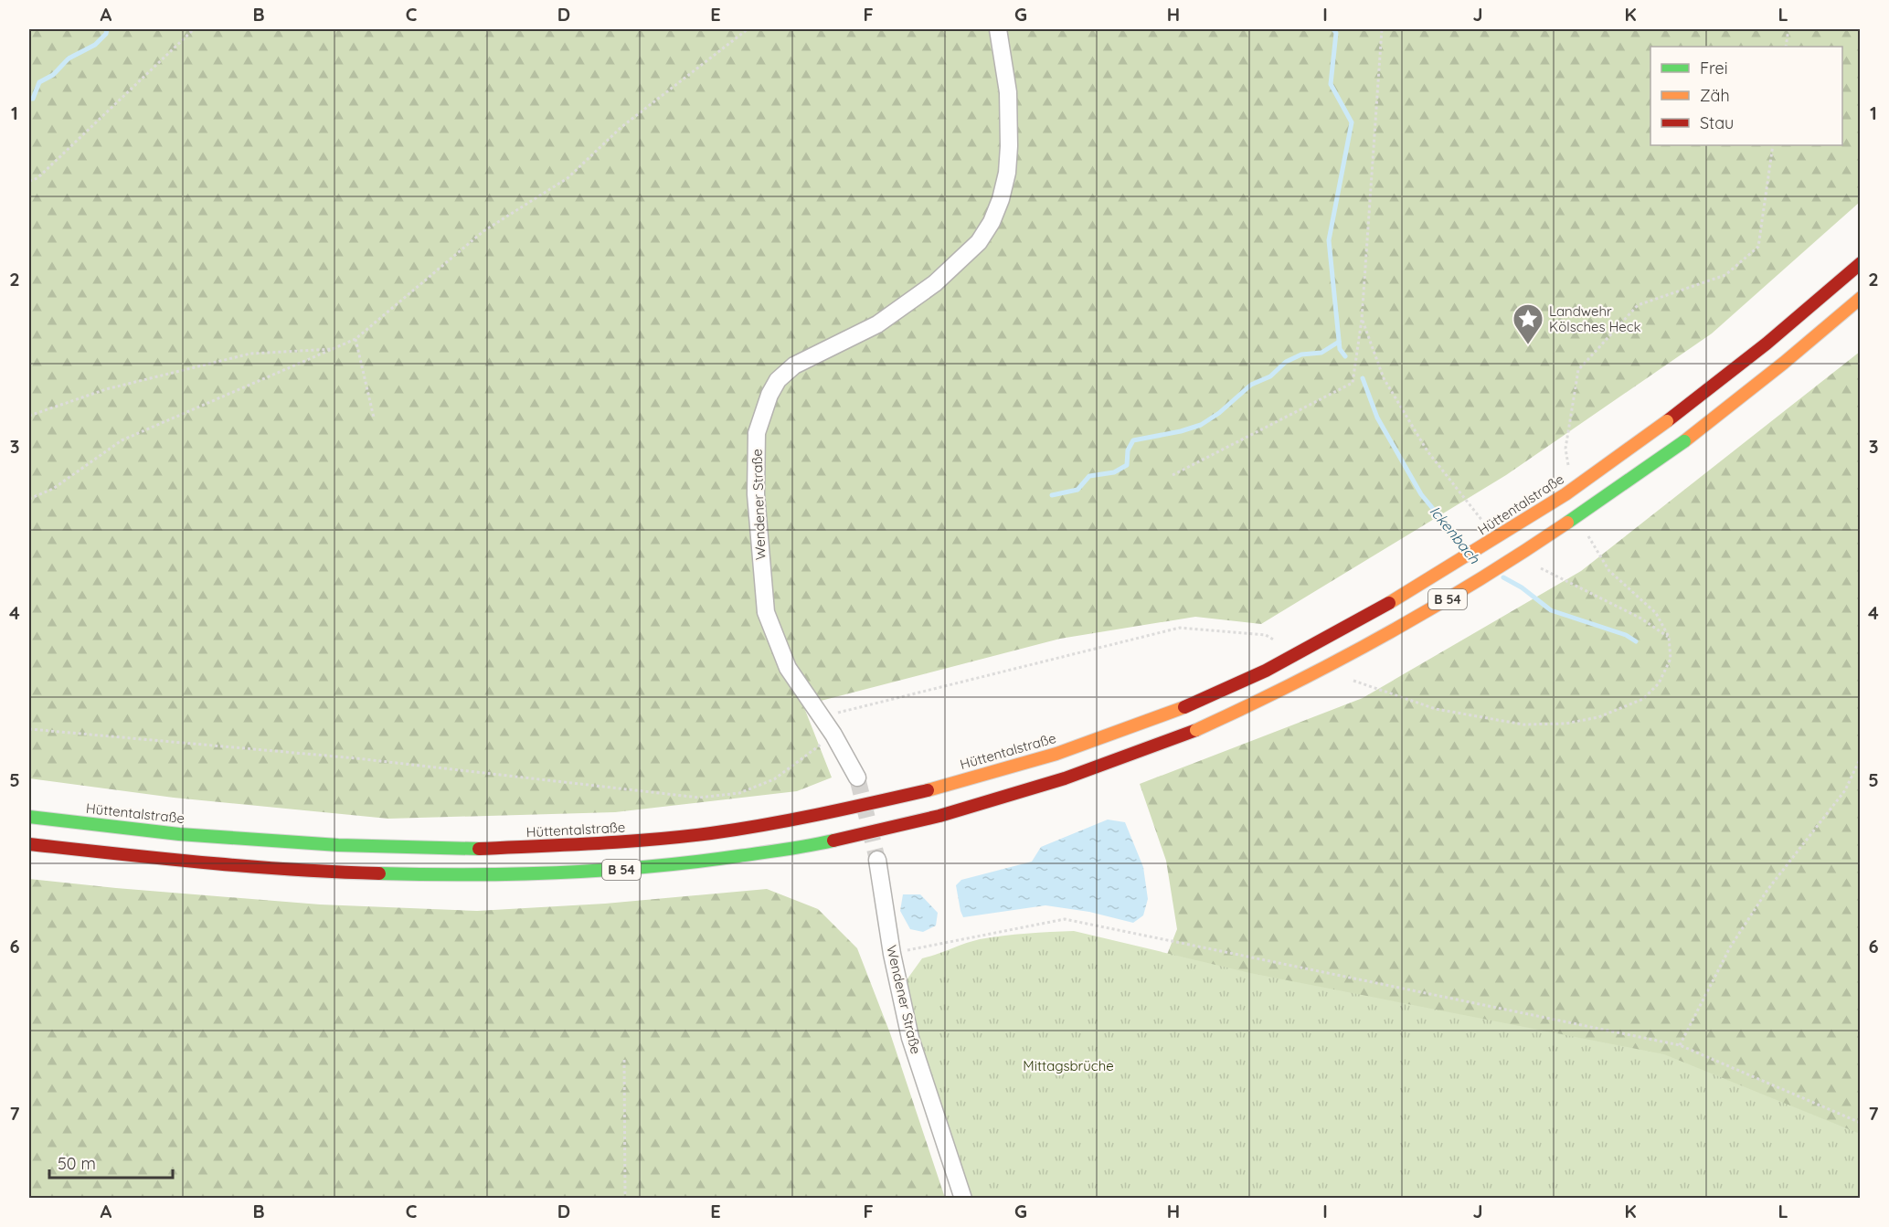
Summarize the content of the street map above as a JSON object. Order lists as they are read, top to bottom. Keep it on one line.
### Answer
{"streets":{"highway":["Hüttentalstraße","B 54"],"street":["Wendener Straße"]},"water":["Ickenbach"],"parks":["Mittagsbrüche"],"places":{"place":["Landwehr Kölsches Heck"]},"legend":["Frei","Zäh","Stau"],"scale_bar":"50 m","grid":{"columns":["A","B","C","D","E","F","G","H","I","J","K","L"],"rows":["1","2","3","4","5","6","7"]}}
